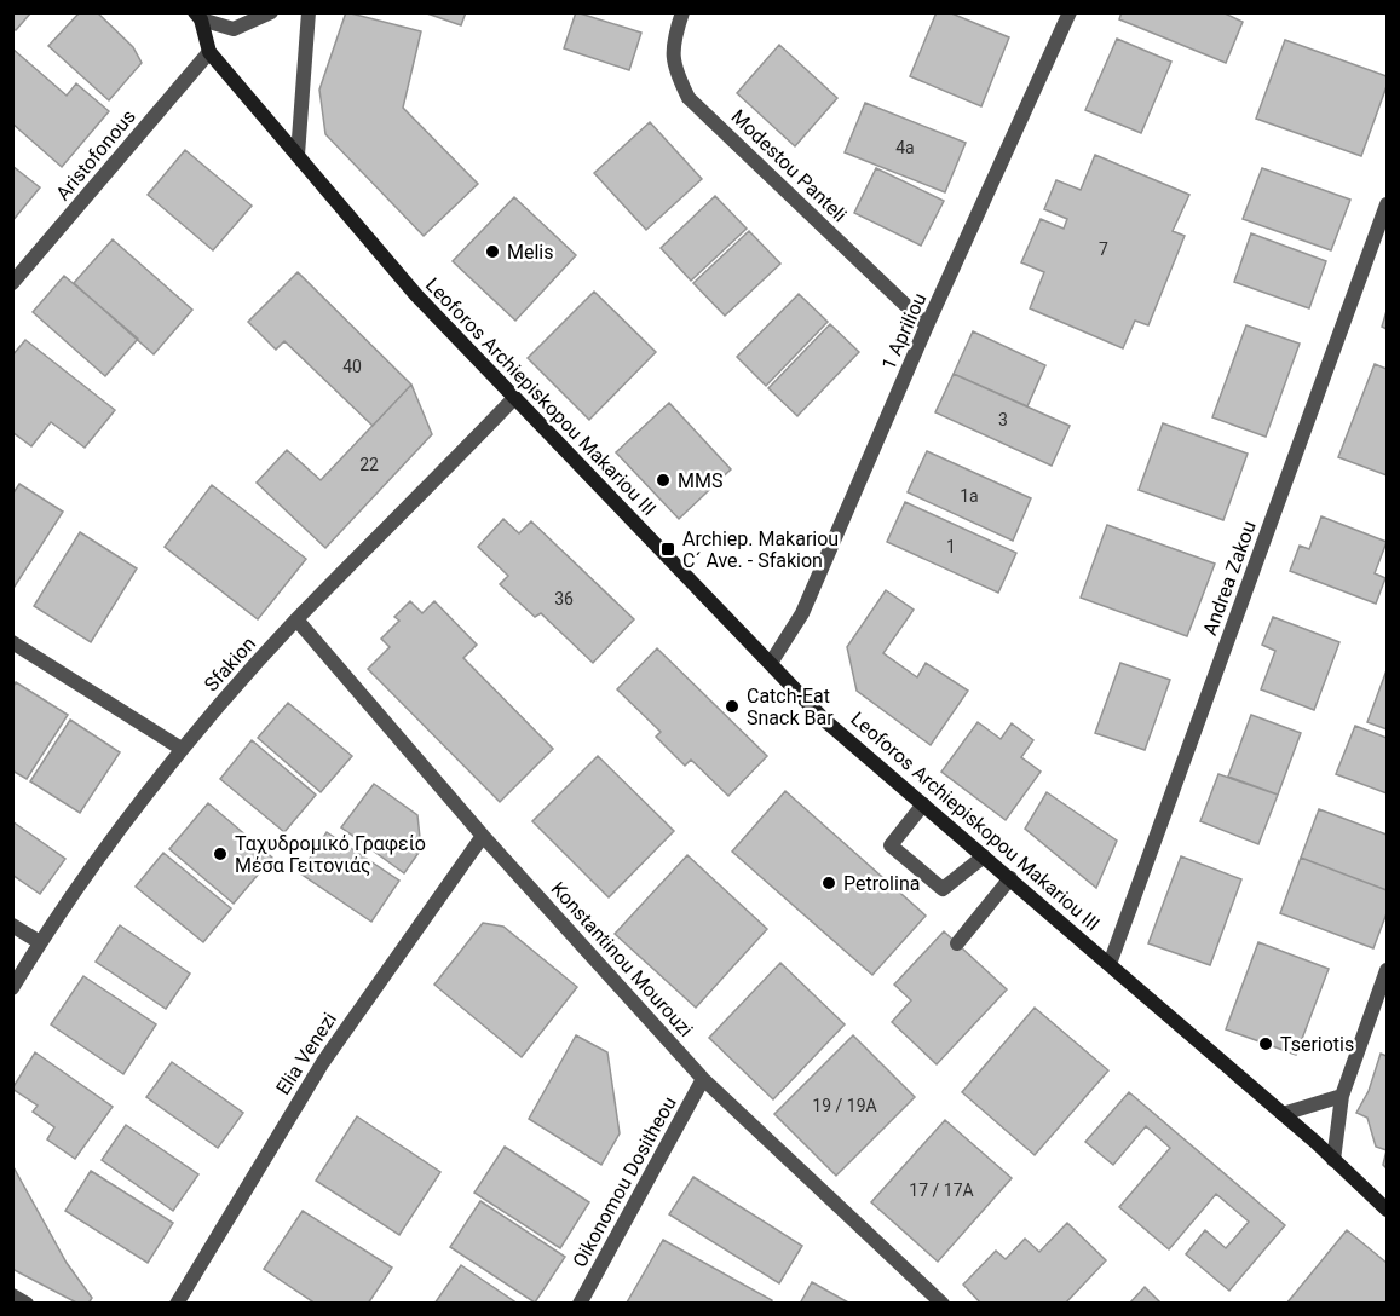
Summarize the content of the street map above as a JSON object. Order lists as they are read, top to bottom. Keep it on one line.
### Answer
{"streets":{"main road":["Leoforos Archiepiskopou Makariou III"],"street":["Aristofonous","Modestou Panteli","1 Apriliou","Andrea Zakou","Sfakion","Konstantinou Mourouzi","Elia Venezi","Oikonomou Dositheou"]},"crossings":[["Aristofonous","Leoforos Archiepiskopou Makariou III"],["Modestou Panteli","1 Apriliou"],["1 Apriliou","Leoforos Archiepiskopou Makariou III"],["Leoforos Archiepiskopou Makariou III","Andrea Zakou"],["Leoforos Archiepiskopou Makariou III","Sfakion"],["Sfakion","Konstantinou Mourouzi"],["Konstantinou Mourouzi","Elia Venezi"],["Konstantinou Mourouzi","Oikonomou Dositheou"]],"places":{"other":["Melis","MMS","Catch-Eat Snack Bar","Ταχυδρομικό Γραφείο Μέσα Γειτονιάς","Petrolina","Tseriotis"],"transit":["Archiep. Makariou C´ Ave. - Sfakion"]},"house_numbers":["4a","7","40","3","22","1a","1","36","19 / 19A","17 / 17A"]}
